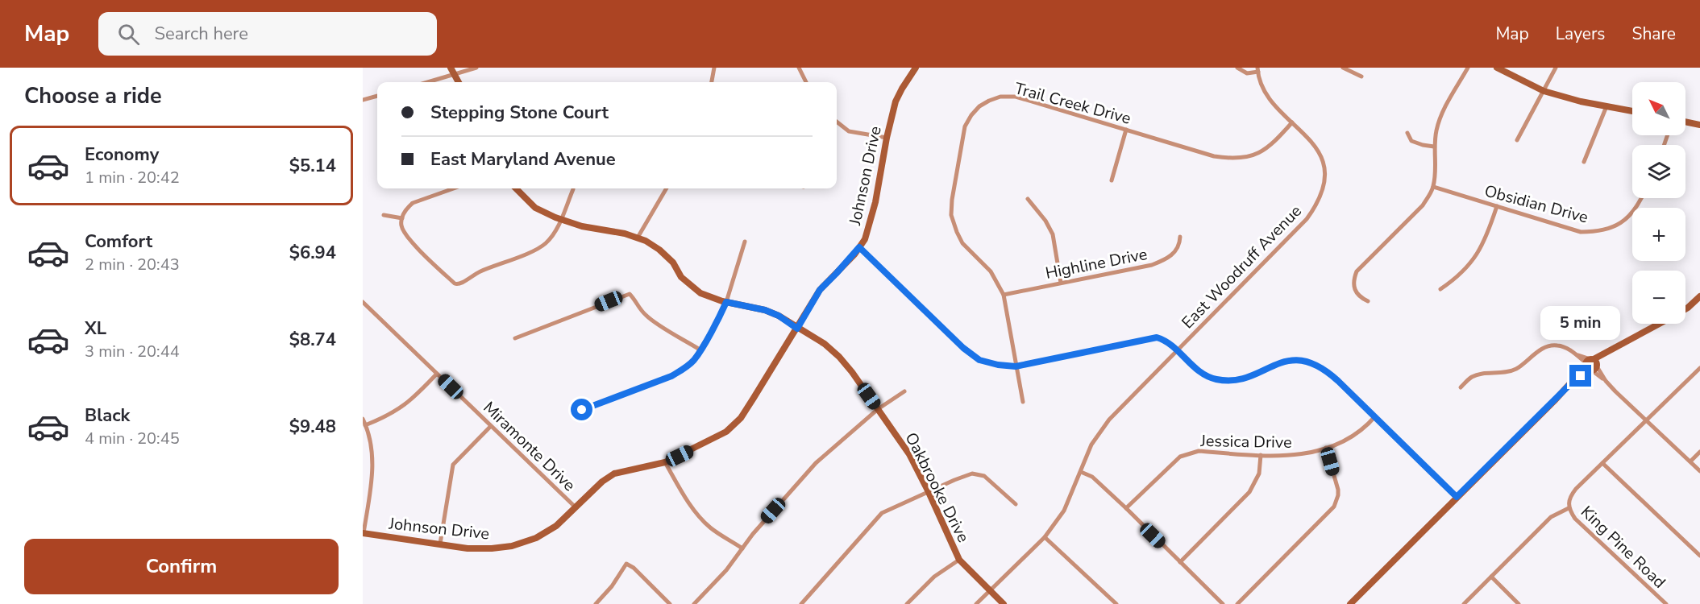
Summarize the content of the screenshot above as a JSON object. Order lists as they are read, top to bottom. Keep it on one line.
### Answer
{"streets":{"street":["Trail Creek Drive","Johnson Drive","Obsidian Drive","Highline Drive","East Woodruff Avenue","Jessica Drive","Miramonte Drive","Oakbrooke Drive","King Pine Road"]},"crossings":[["Trail Creek Drive","Highline Drive"],["Trail Creek Drive","East Woodruff Avenue"],["Johnson Drive","Miramonte Drive"],["Johnson Drive","Oakbrooke Drive"],["East Woodruff Avenue","Oakbrooke Drive"]],"north":"top left","page":{"header":"Map","search":"Search here","nav":["Map","Layers","Share"],"heading":"Choose a ride","map_buttons":["+","−"],"banner":["Stepping Stone Court","East Maryland Avenue"],"list":[{"name":"Economy","note":"1 min · 20:42","value":"$5.14"},{"name":"Comfort","note":"2 min · 20:43","value":"$6.94"},{"name":"XL","note":"3 min · 20:44","value":"$8.74"},{"name":"Black","note":"4 min · 20:45","value":"$9.48"}],"bubble":"5 min","buttons":"Confirm"}}
